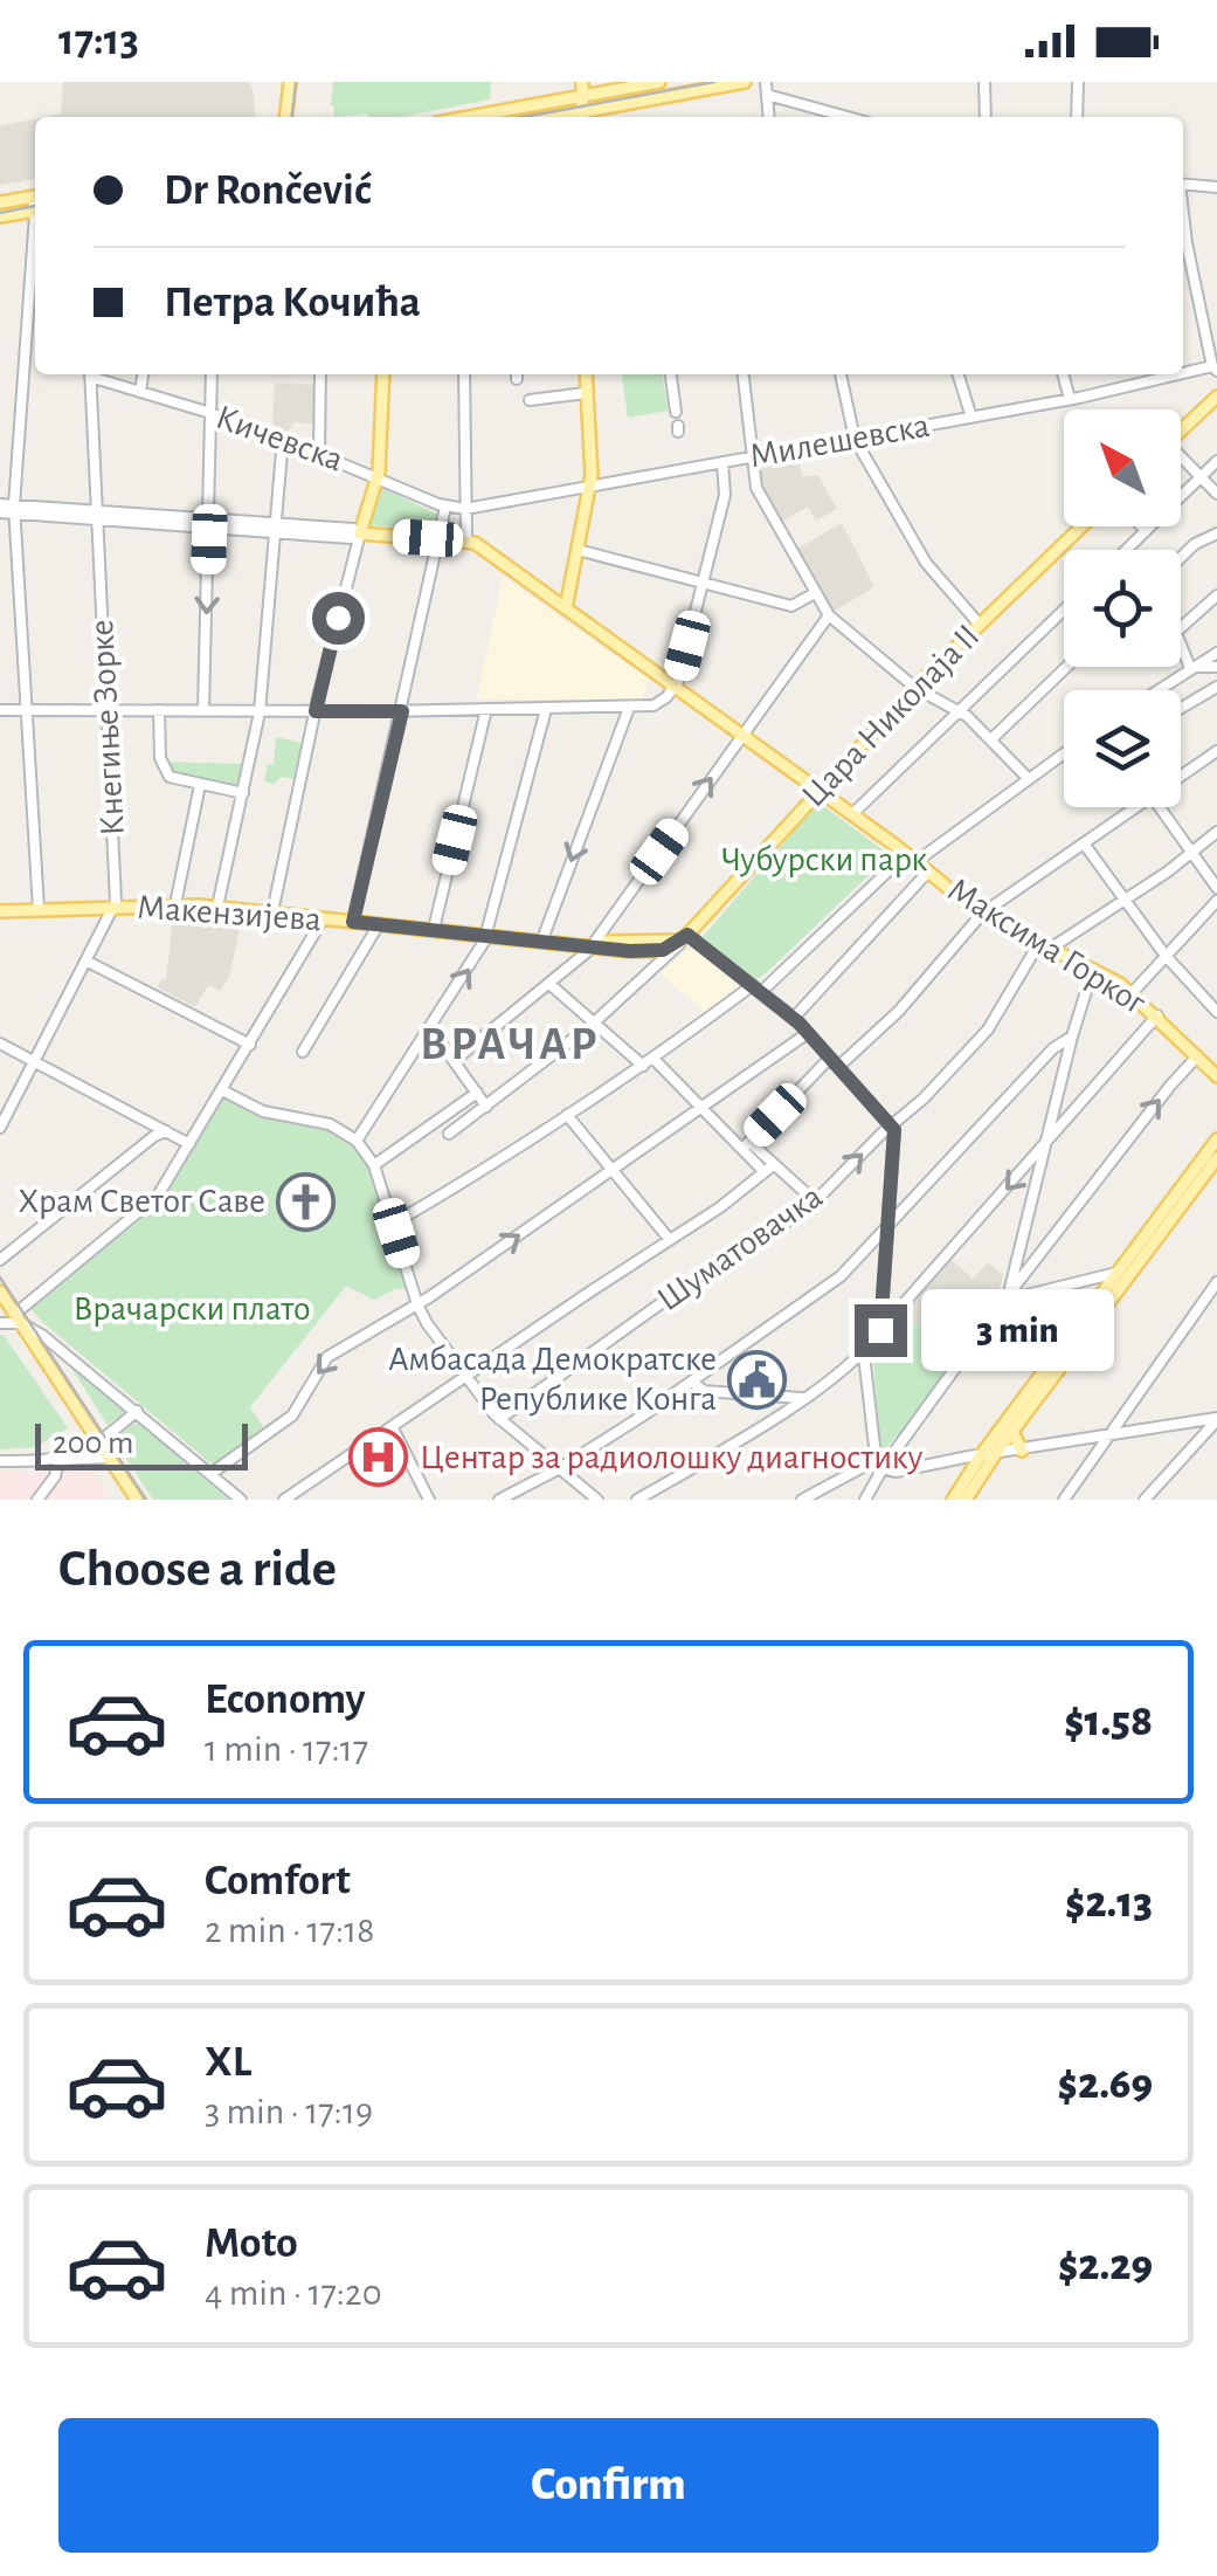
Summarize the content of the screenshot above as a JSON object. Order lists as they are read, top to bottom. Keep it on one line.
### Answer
{"streets":{"main road":["Цара Николаја II","Макензијева","Максима Горког"],"street":["Кичевска","Милешевска","Кнегиње Зорке","Шуматовачка"]},"crossings":[["Кичевска","Милешевска"],["Цара Николаја II","Макензијева"],["Цара Николаја II","Максима Горког"],["Кнегиње Зорке","Макензијева"],["Максима Горког","Шуматовачка"]],"districts":["ВРАЧАР"],"parks":["Чубурски парк","Врачарски плато"],"places":{"church":["Храм Светог Саве"],"public building":["Амбасада Демократске Републике Конга"],"hospital":["Центар за радиолошку диагностику"]},"scale_bar":"200 m","north":"top left","page":{"status":"17:13","banner":["Dr Rončević","Петра Кочића"],"bubble":"3 min","scale":"200 m","heading":"Choose a ride","list":[{"name":"Economy","note":"1 min · 17:17","value":"$1.58"},{"name":"Comfort","note":"2 min · 17:18","value":"$2.13"},{"name":"XL","note":"3 min · 17:19","value":"$2.69"},{"name":"Moto","note":"4 min · 17:20","value":"$2.29"}],"buttons":"Confirm"}}
